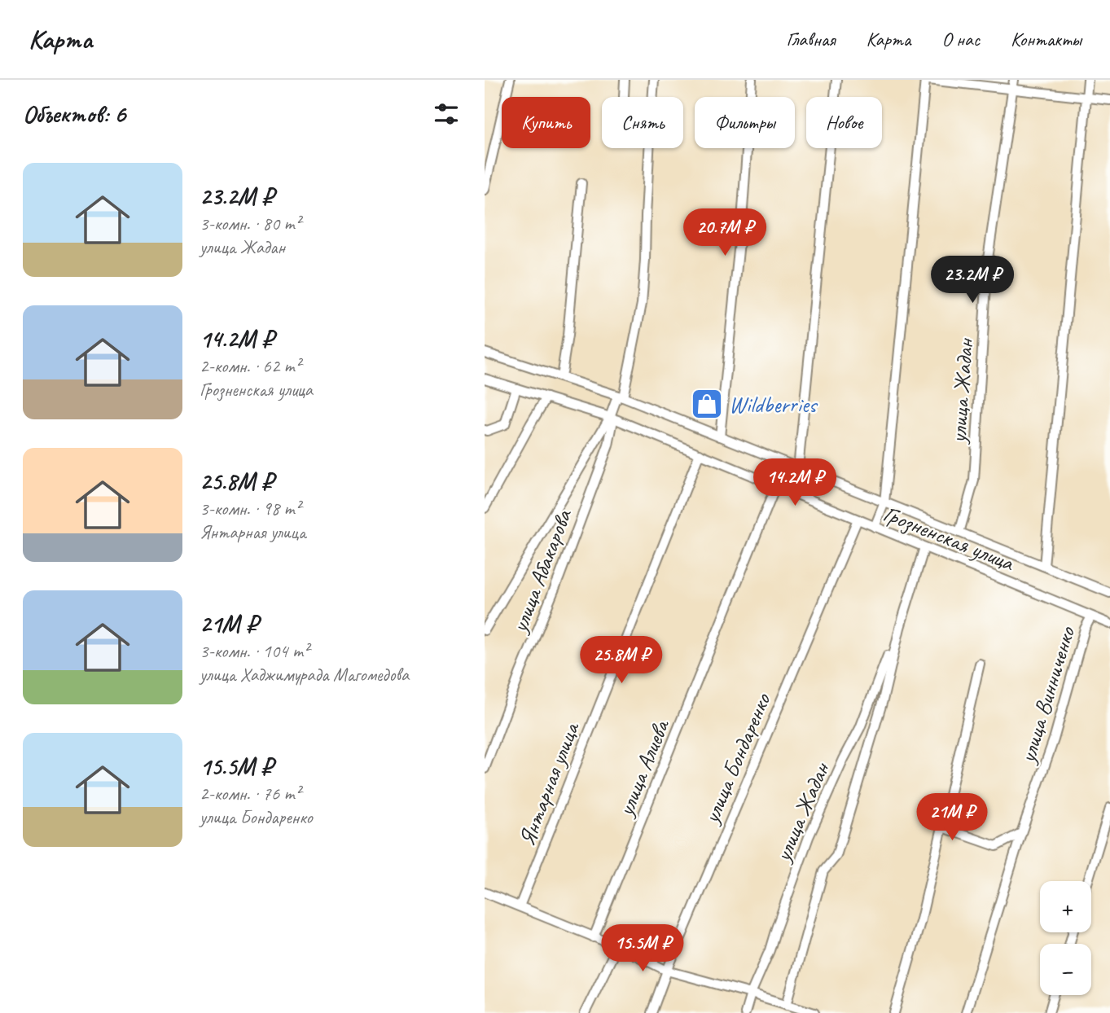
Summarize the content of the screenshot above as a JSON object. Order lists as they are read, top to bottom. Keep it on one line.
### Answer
{"streets":{"street":["улица Жадан","Грозненская улица","улица Абакарова","улица Винниченко","улица Бондаренко","улица Алиева","Янтарная улица"]},"crossings":[["улица Жадан","Грозненская улица"],["Грозненская улица","улица Абакарова"],["Грозненская улица","улица Винниченко"],["Грозненская улица","улица Бондаренко"],["Грозненская улица","улица Алиева"],["Грозненская улица","Янтарная улица"]],"places":{"shop":["Wildberries"]},"page":{"header":"Карта","nav":["Главная","Карта","О нас","Контакты"],"heading":"Объектов: 6","chip":["Купить","Снять","Фильтры","Новое"],"list":[{"name":"23.2M ₽","note":"3-комн. · 80 m² · улица Жадан"},{"name":"14.2M ₽","note":"2-комн. · 62 m² · Грозненская улица"},{"name":"25.8M ₽","note":"3-комн. · 98 m² · Янтарная улица"},{"name":"21M ₽","note":"3-комн. · 104 m² · улица Хаджимурада Магомедова"},{"name":"15.5M ₽","note":"2-комн. · 76 m² · улица Бондаренко"}],"price":["20.7M ₽","23.2M ₽","14.2M ₽","25.8M ₽","21M ₽","15.5M ₽"],"map_buttons":["+","−"]}}
